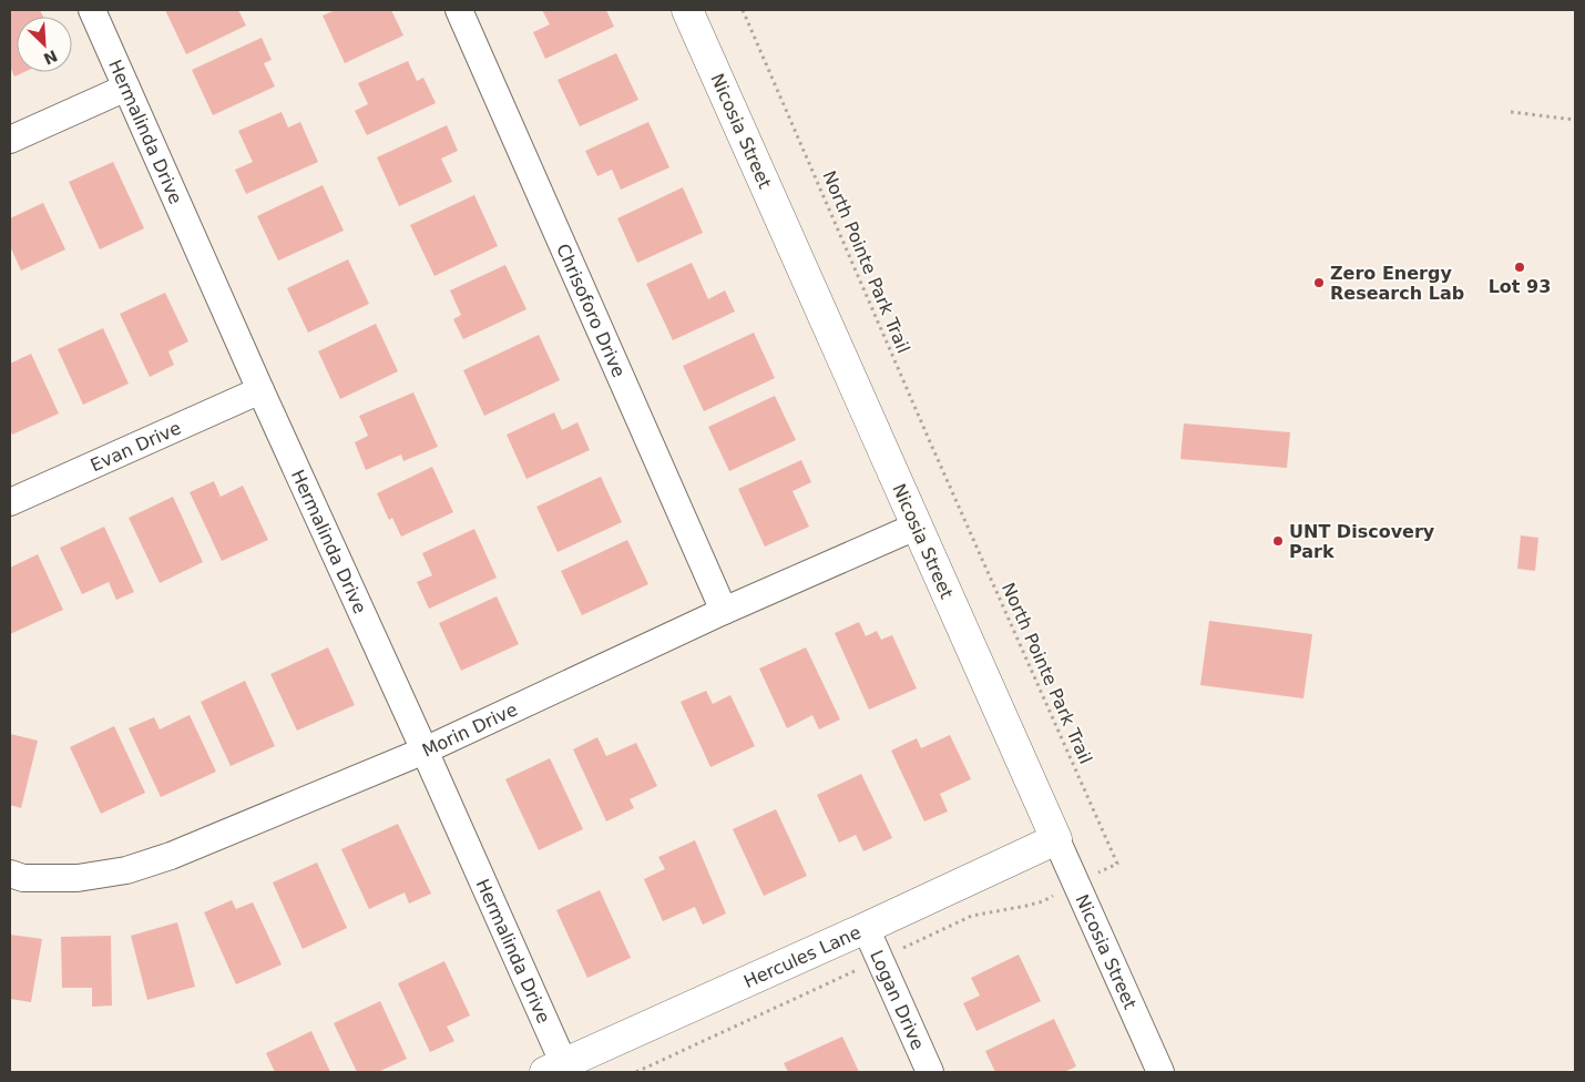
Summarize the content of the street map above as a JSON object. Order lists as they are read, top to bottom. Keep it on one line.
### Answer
{"streets":{"street":["Nicosia Street","Hermalinda Drive","Chrisoforo Drive","Evan Drive","Morin Drive","Hercules Lane","Logan Drive"],"path":["North Pointe Park Trail"]},"crossings":[["Nicosia Street","North Pointe Park Trail"],["Nicosia Street","Morin Drive"],["Nicosia Street","Hercules Lane"],["Hermalinda Drive","Evan Drive"],["Hermalinda Drive","Morin Drive"],["Hermalinda Drive","Hercules Lane"],["North Pointe Park Trail","Logan Drive"],["Chrisoforo Drive","Morin Drive"],["Hercules Lane","Logan Drive"]],"places":["Lot 93","Zero Energy Research Lab","UNT Discovery Park"],"north":"bottom right"}
